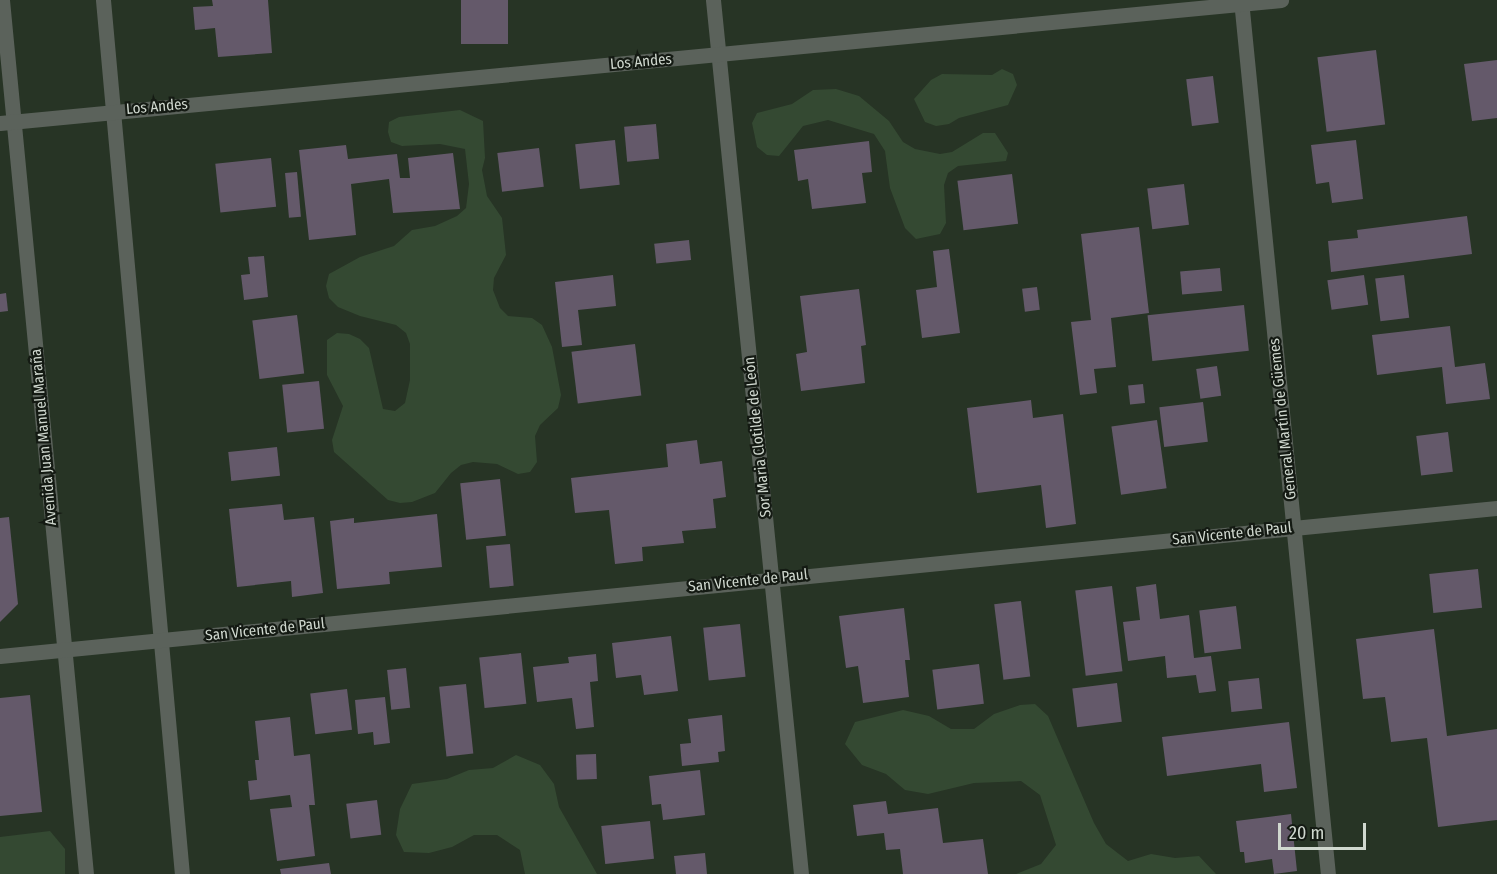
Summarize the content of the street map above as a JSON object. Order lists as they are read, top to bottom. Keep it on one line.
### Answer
{"streets":{"street":["Los Andes","General Martín de Güemes","Avenida Juan Manuel Maraña","Sor Maria Clotilde de León","San Vicente de Paul"]},"crossings":[["Los Andes","General Martín de Güemes"],["Los Andes","Avenida Juan Manuel Maraña"],["Los Andes","Sor Maria Clotilde de León"],["General Martín de Güemes","San Vicente de Paul"],["Avenida Juan Manuel Maraña","San Vicente de Paul"],["Sor Maria Clotilde de León","San Vicente de Paul"]],"scale_bar":"20 m"}
